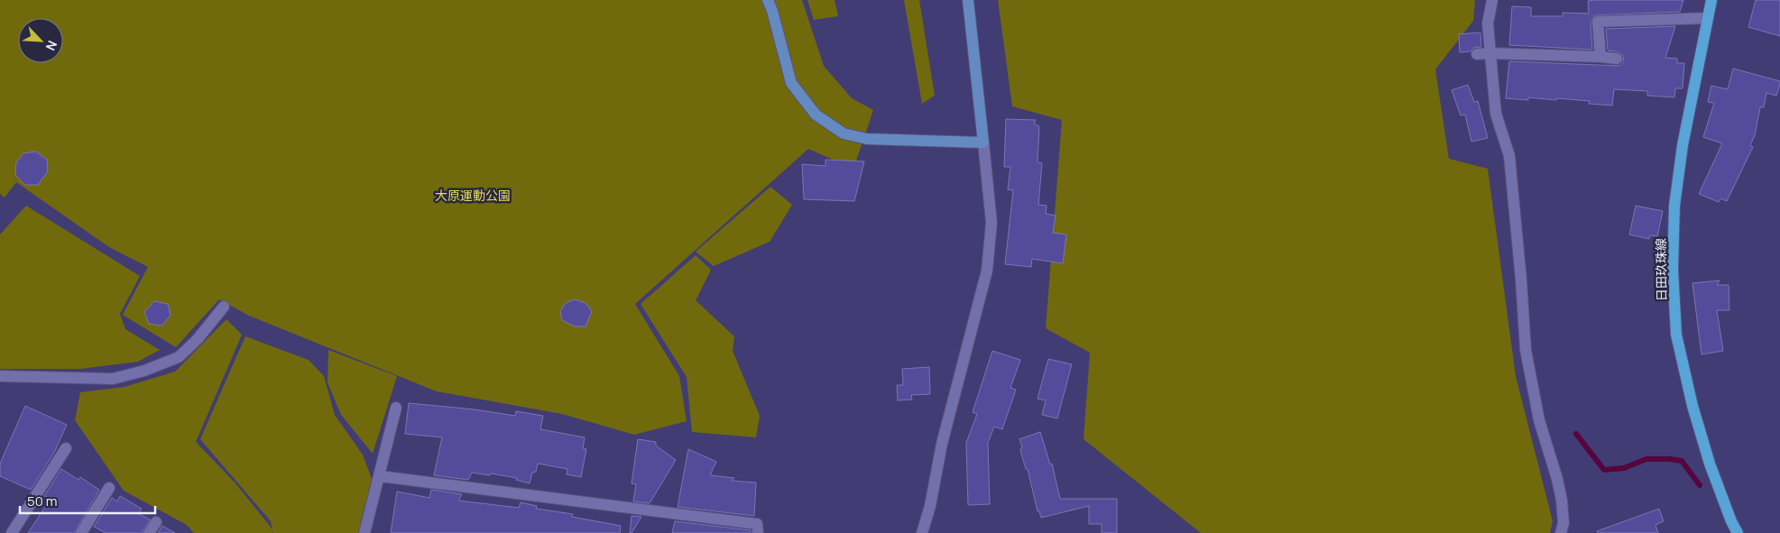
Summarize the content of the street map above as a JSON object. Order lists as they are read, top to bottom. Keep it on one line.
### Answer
{"streets":{"main road":["日田玖珠線"]},"parks":["大原運動公園"],"scale_bar":"50 m","north":"bottom right"}
